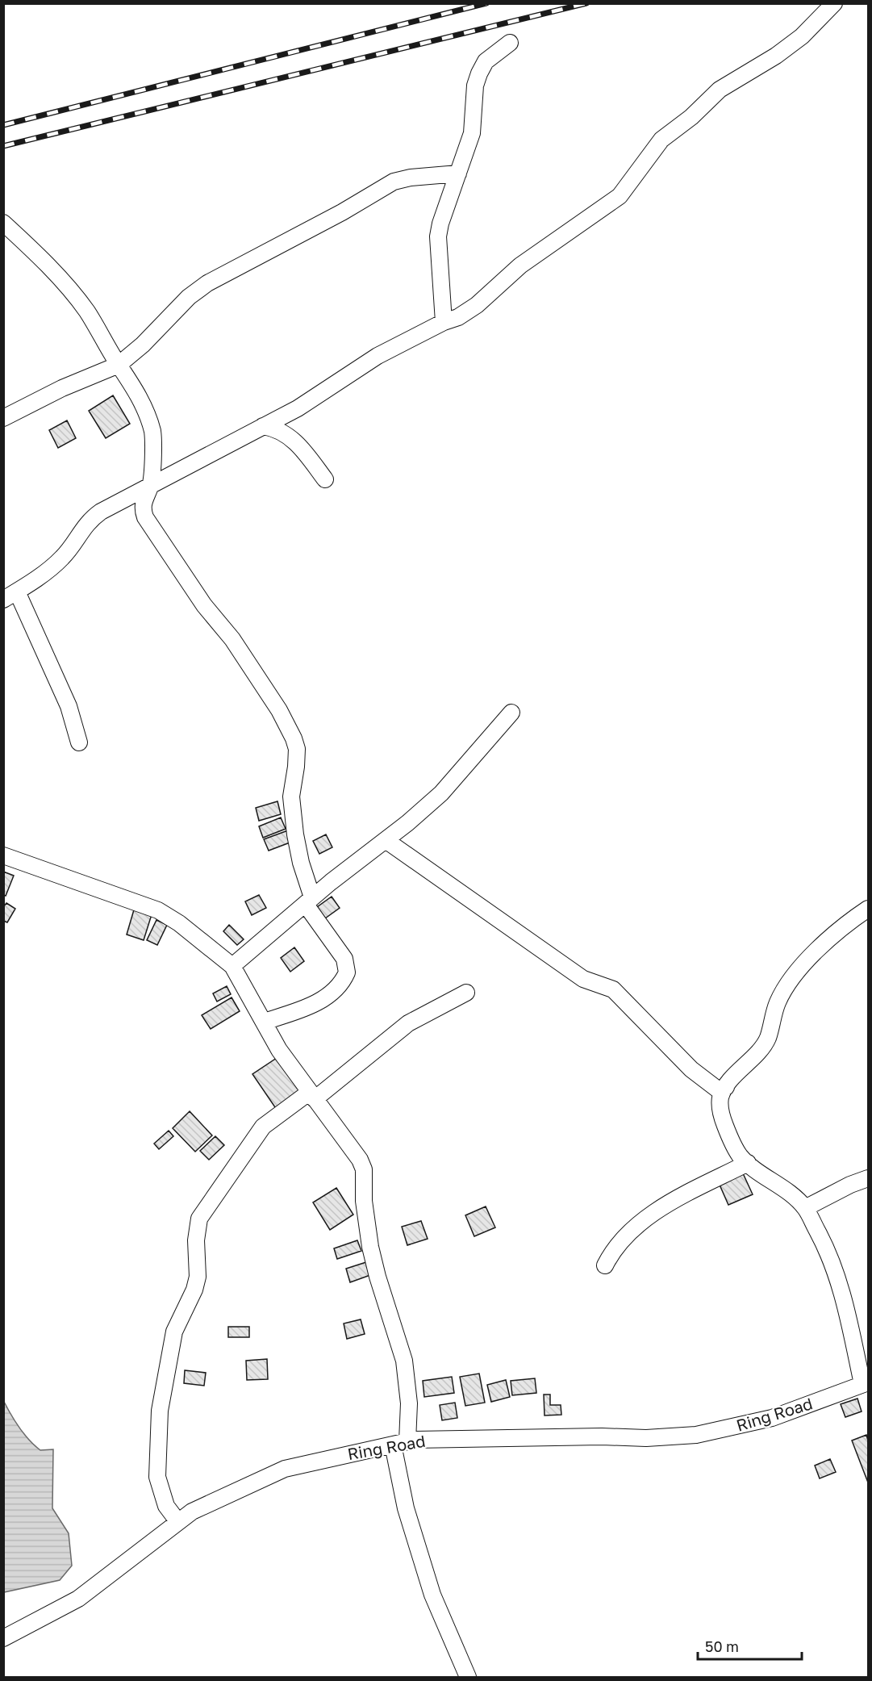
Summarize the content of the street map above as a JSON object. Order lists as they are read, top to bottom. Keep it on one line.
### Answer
{"streets":{"street":["Ring Road"]},"scale_bar":"50 m"}
